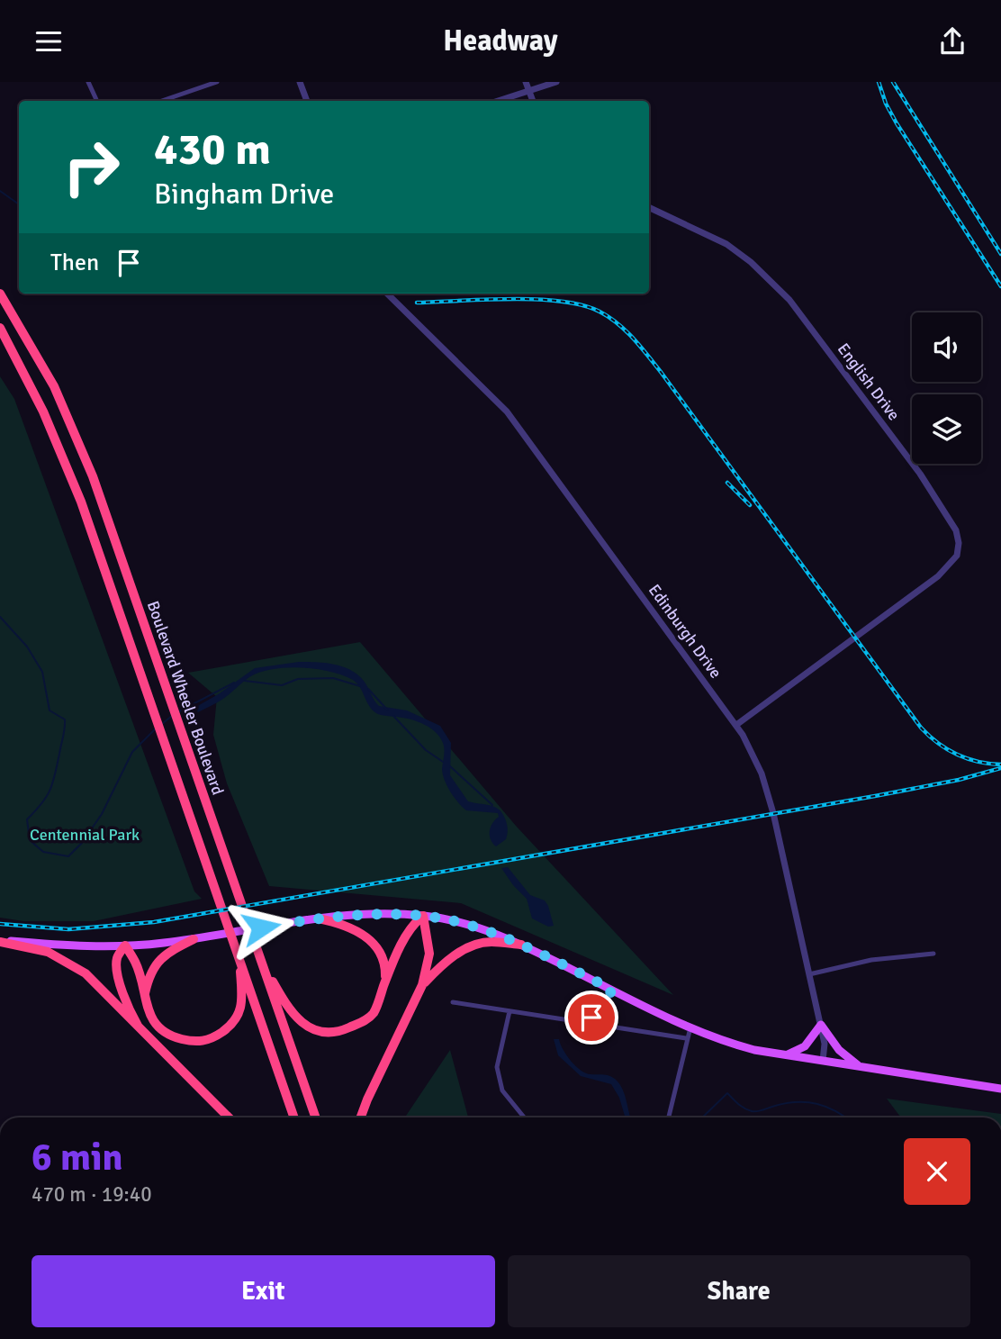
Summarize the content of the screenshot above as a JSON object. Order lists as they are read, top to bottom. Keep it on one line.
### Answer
{"streets":{"highway":["Boulevard Wheeler Boulevard"],"street":["English Drive","Edinburgh Drive"]},"crossings":[["English Drive","Edinburgh Drive"]],"parks":["Centennial Park"],"page":{"header":"Headway","turn":["430 m","Bingham Drive"],"then":"Then","heading":["6 min","470 m · 19:40"],"buttons":["Exit","Share"]}}
